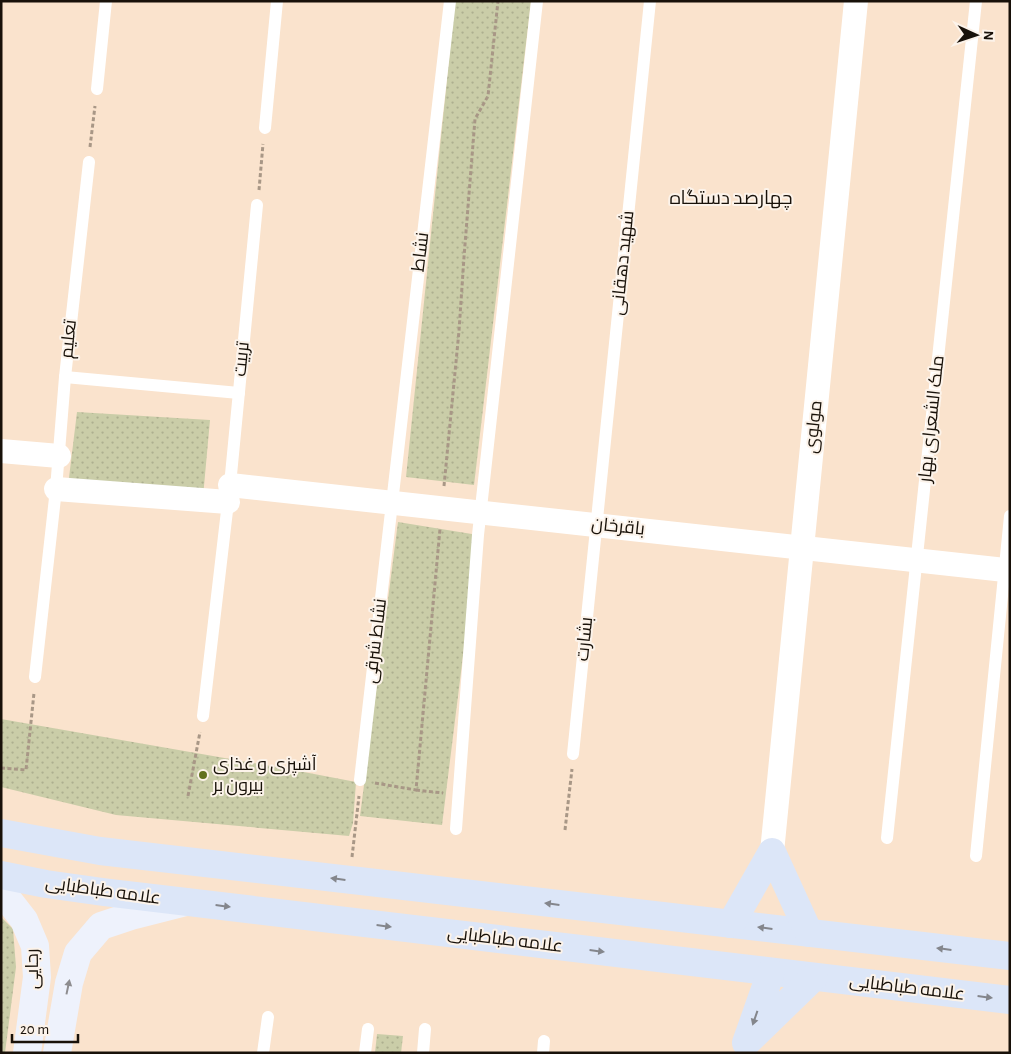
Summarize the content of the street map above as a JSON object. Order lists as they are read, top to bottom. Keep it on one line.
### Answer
{"streets":{"main road":["علامه طباطبایی","رجایی"],"street":["مولوی","باقرخان"],"lane":["نشاط","شهید دهقانی","تعلیم","تربیت","ملک الشعرای بهار","بشارت","نشاط شرقی"]},"crossings":[["نشاط","باقرخان"],["نشاط","نشاط شرقی"],["شهید دهقانی","باقرخان"],["شهید دهقانی","بشارت"],["تعلیم","باقرخان"],["تربیت","باقرخان"],["ملک الشعرای بهار","باقرخان"],["مولوی","باقرخان"],["باقرخان","بشارت"],["باقرخان","نشاط شرقی"]],"districts":["چهارصد دستگاه"],"places":["آشپزی و غذای بیرون بر"],"scale_bar":"20 m","north":"right"}
